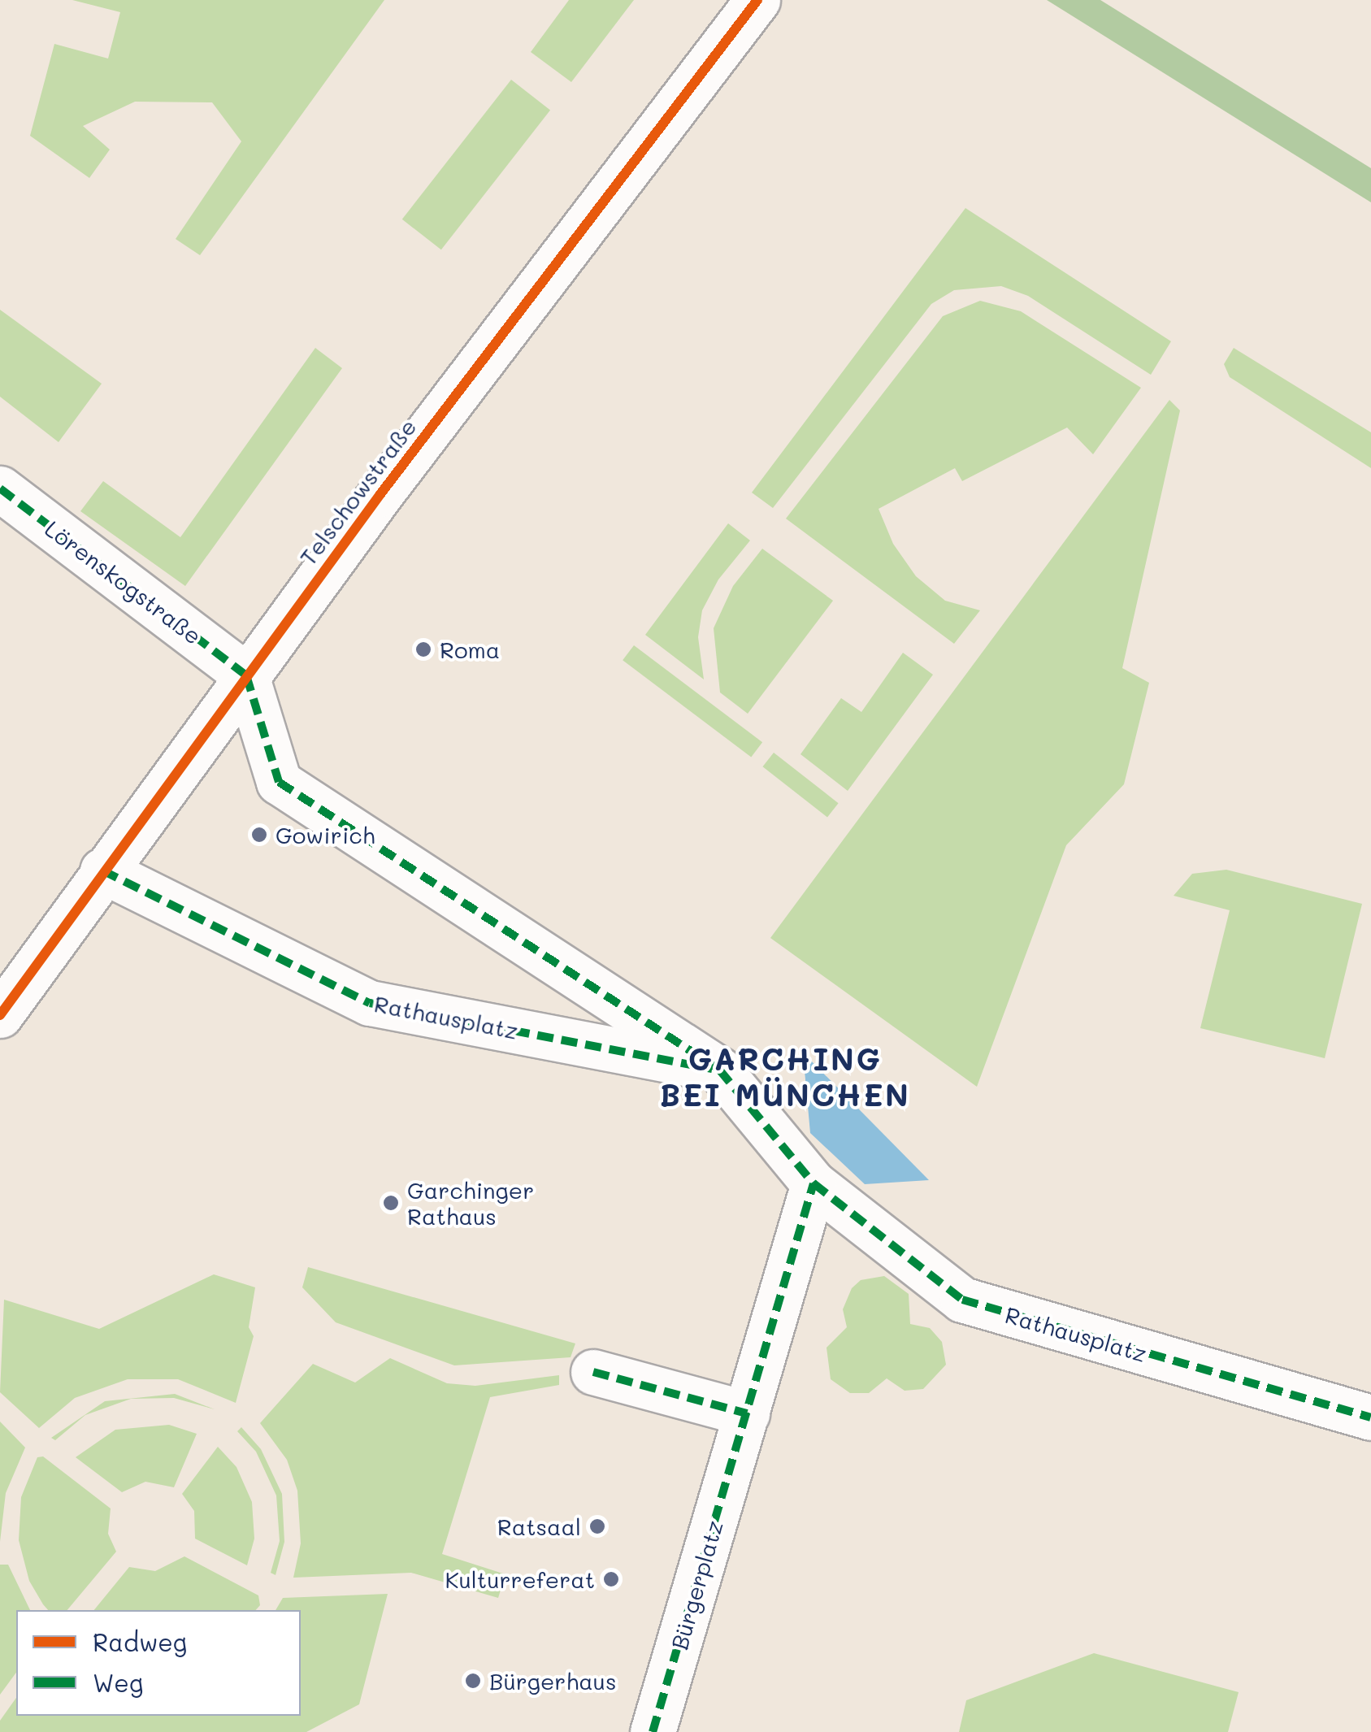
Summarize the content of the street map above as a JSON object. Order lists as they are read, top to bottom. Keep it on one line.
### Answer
{"streets":{"street":["Telschowstraße","Lörenskogstraße","Rathausplatz","Bürgerplatz"]},"crossings":[["Telschowstraße","Lörenskogstraße"],["Telschowstraße","Rathausplatz"],["Lörenskogstraße","Rathausplatz"]],"districts":["GARCHING BEI MÜNCHEN"],"places":["Roma","Gowirich","Garchinger Rathaus","Ratsaal","Kulturreferat","Bürgerhaus"],"legend":["Radweg","Weg"]}
